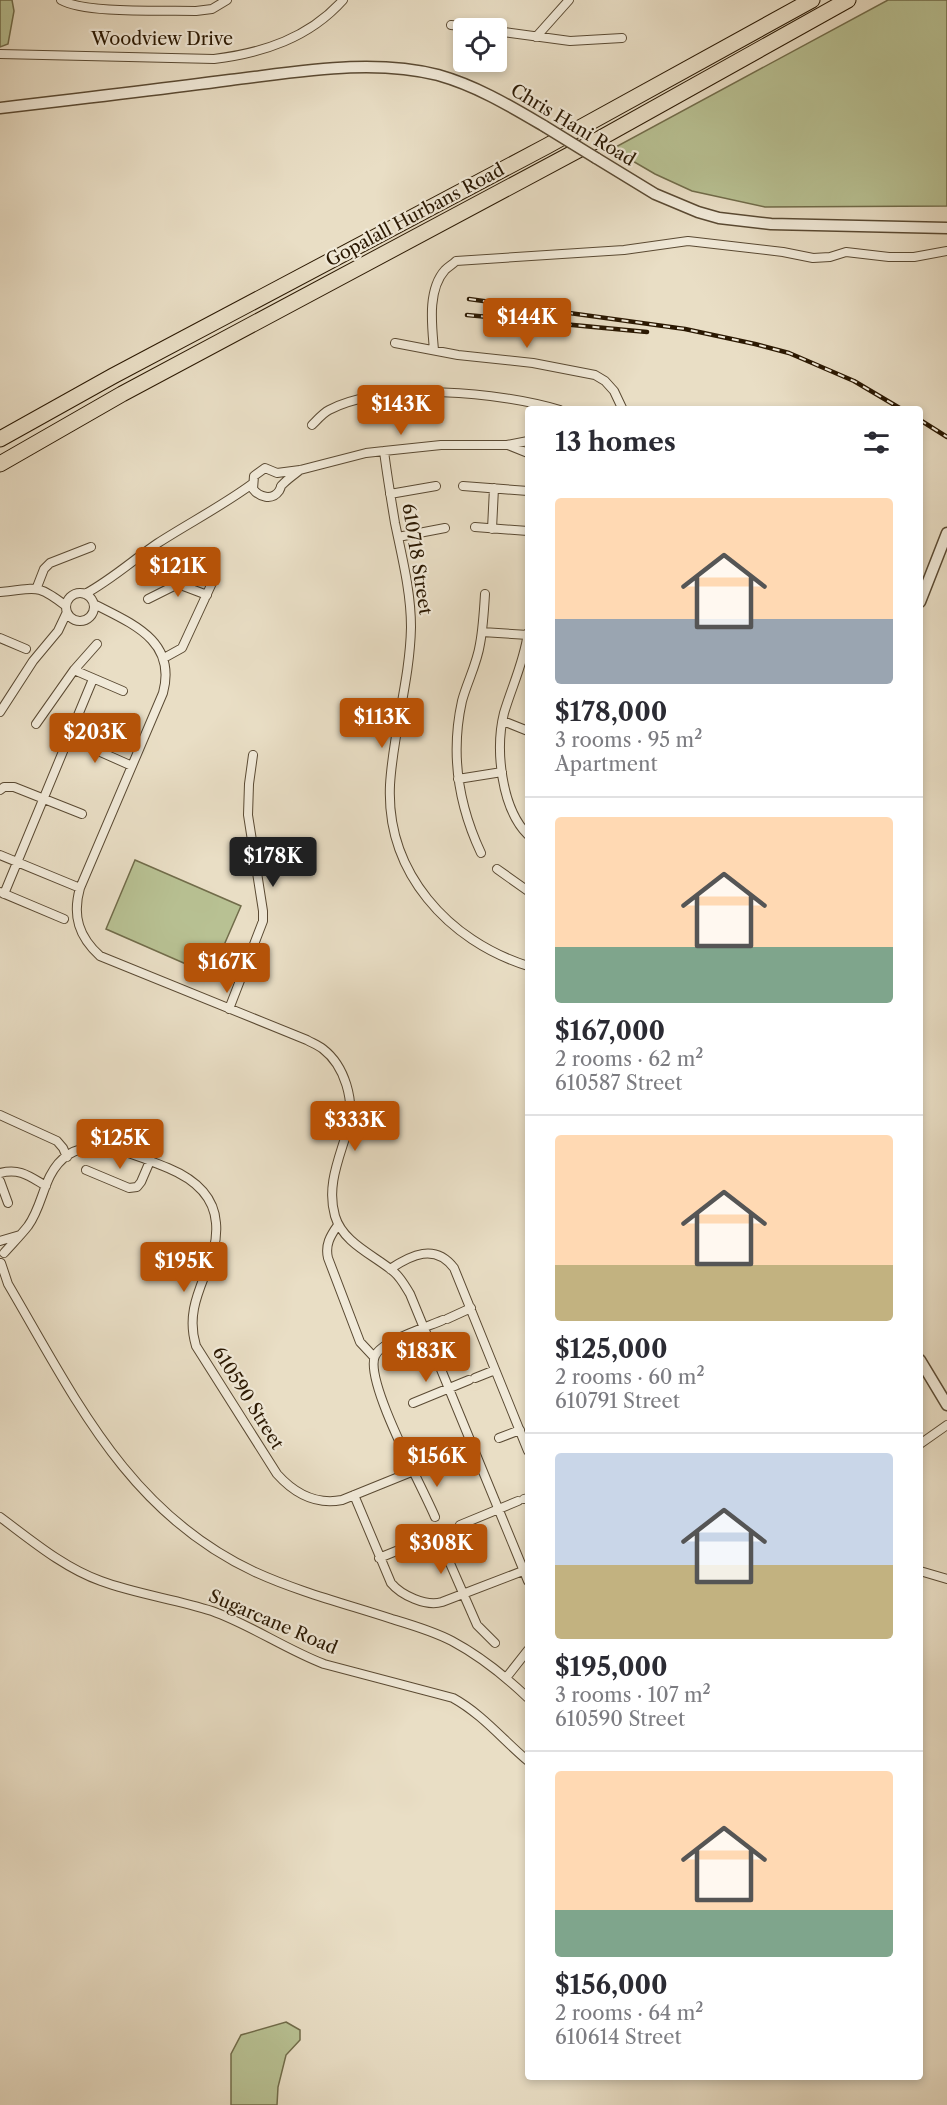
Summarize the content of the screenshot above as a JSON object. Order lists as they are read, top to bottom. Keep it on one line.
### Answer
{"streets":{"highway":["Gopalall Hurbans Road"],"street":["Woodview Drive","Chris Hani Road","610718 Street","610590 Street","Sugarcane Road"]},"page":{"price":["$144K","$143K","$121K","$113K","$203K","$178K","$167K","$333K","$125K","$195K","$183K","$156K","$308K"],"heading":"13 homes","list":[{"name":"$178,000","note":"3 rooms · 95 m² · Apartment"},{"name":"$167,000","note":"2 rooms · 62 m² · 610587 Street"},{"name":"$125,000","note":"2 rooms · 60 m² · 610791 Street"},{"name":"$195,000","note":"3 rooms · 107 m² · 610590 Street"},{"name":"$156,000","note":"2 rooms · 64 m² · 610614 Street"}]}}
